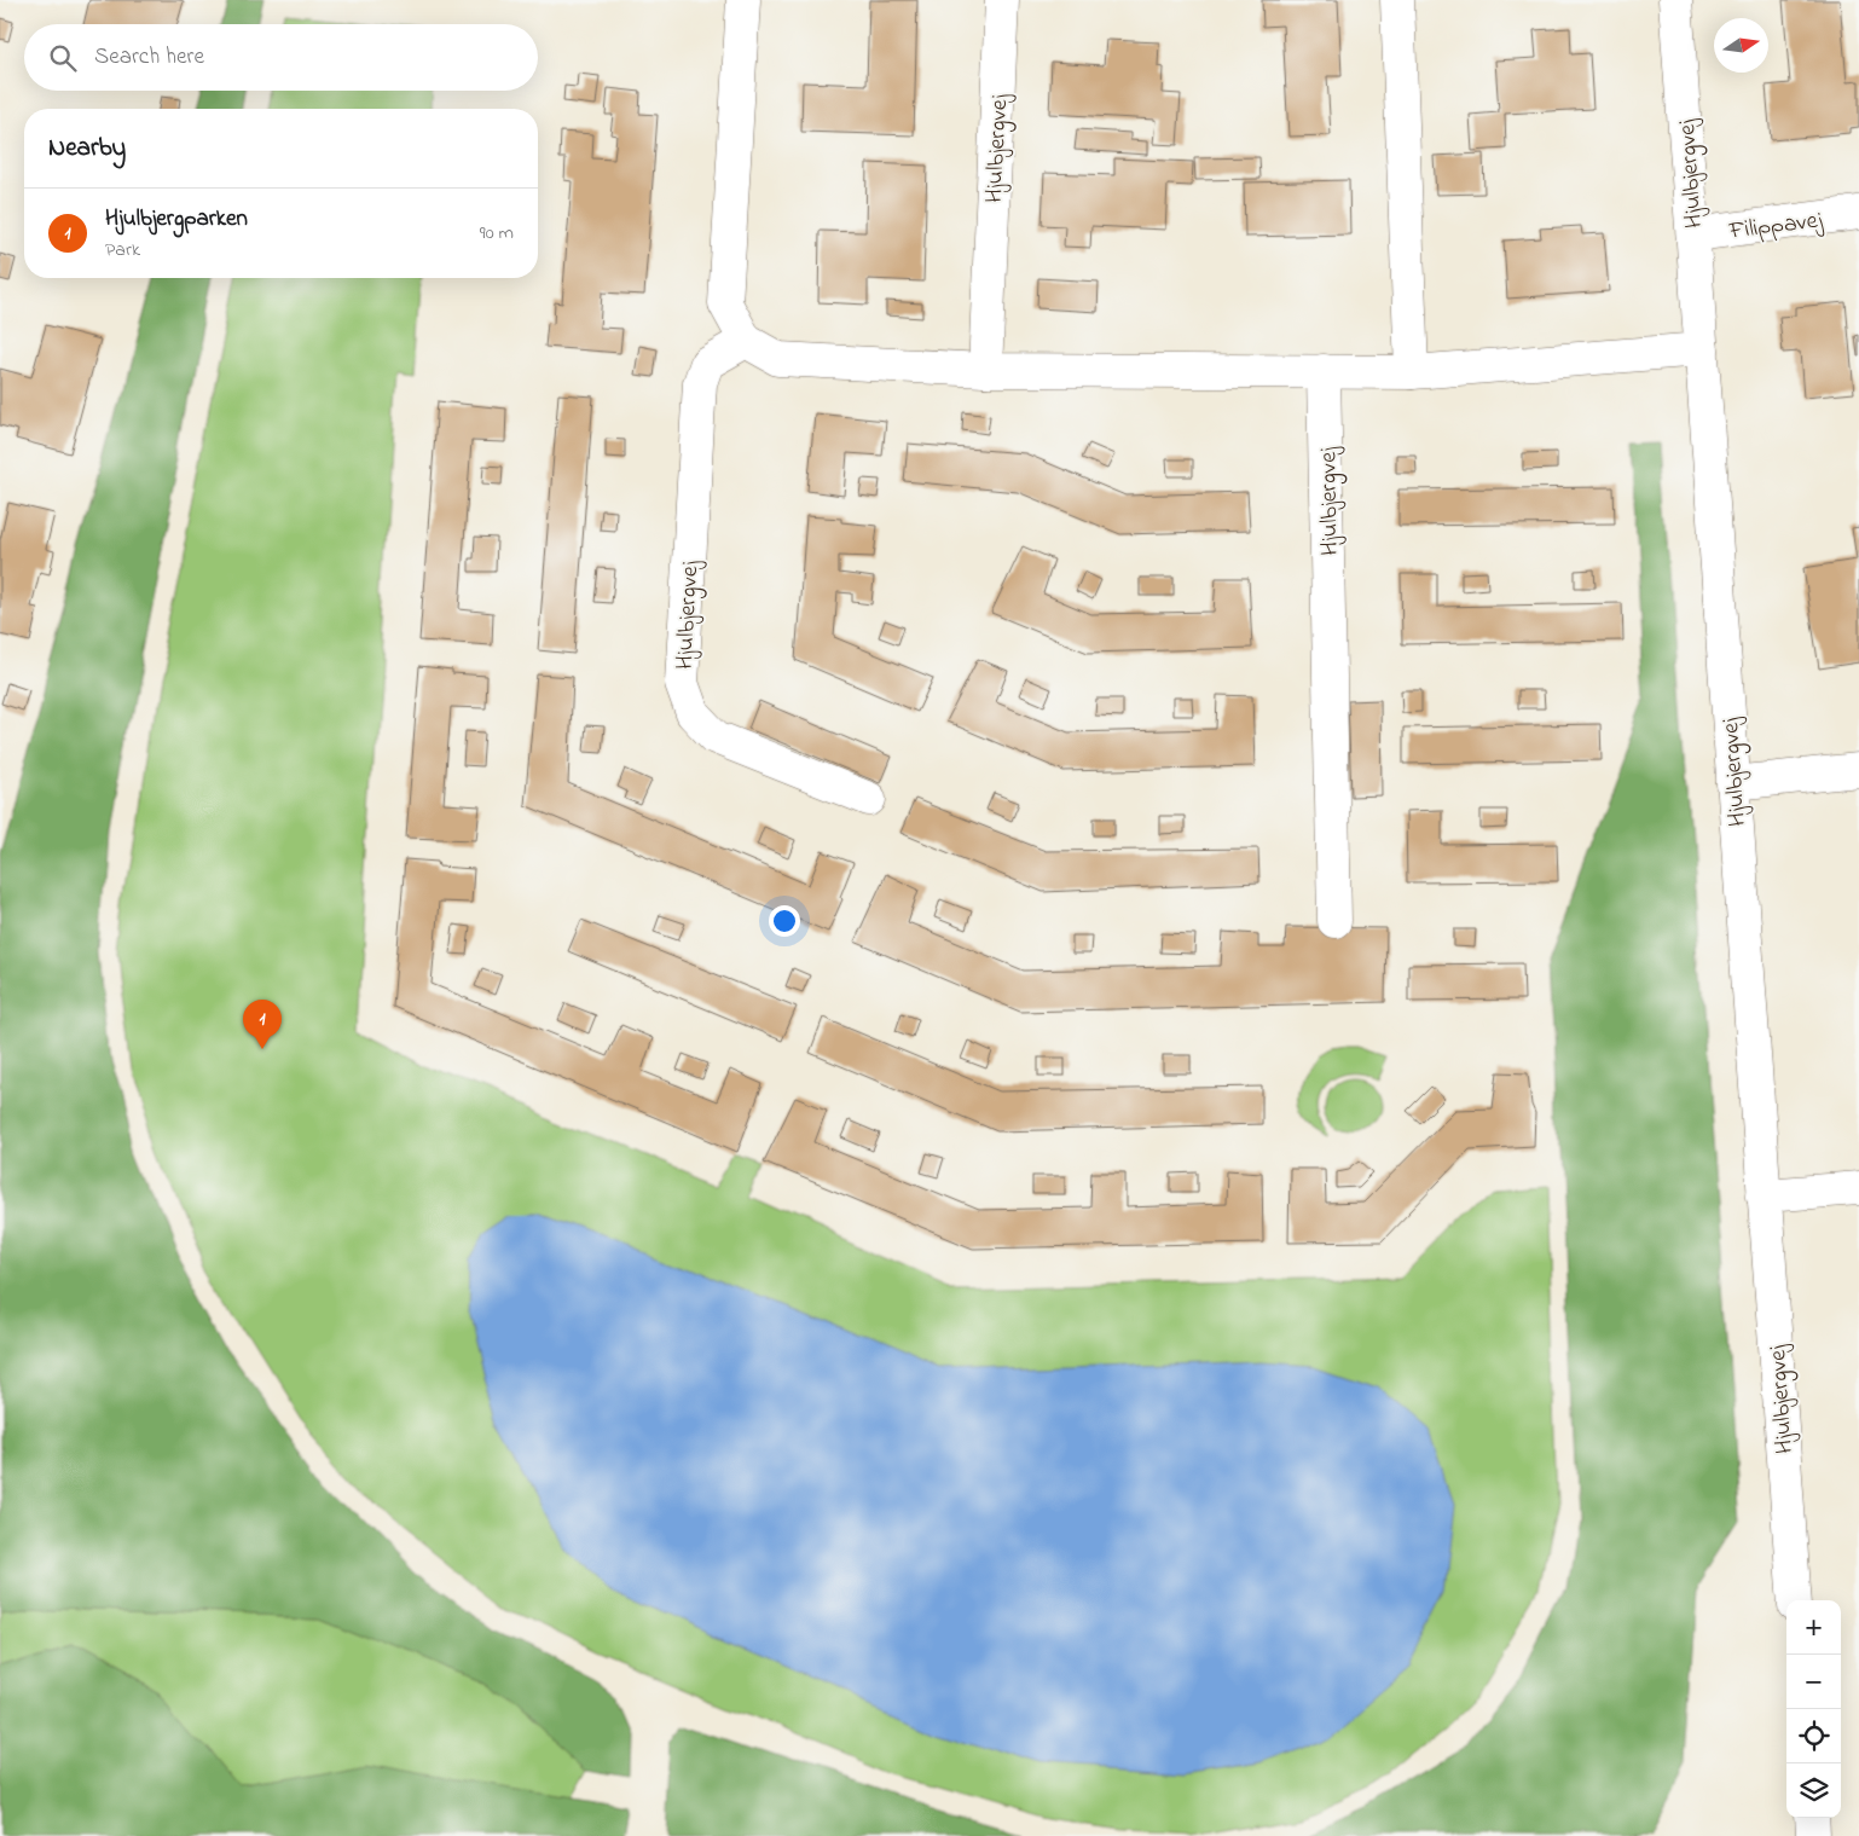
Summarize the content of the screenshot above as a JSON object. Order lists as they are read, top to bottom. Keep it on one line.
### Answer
{"streets":{"street":["Hjulbjergvej","Filippavej"]},"crossings":[["Hjulbjergvej","Filippavej"]],"north":"right","page":{"search":"Search here","heading":"Nearby","list":[{"mark":"1","name":"Hjulbjergparken","note":"Park","value":"90 m"}],"pins":"1","map_buttons":["+","−"]}}
